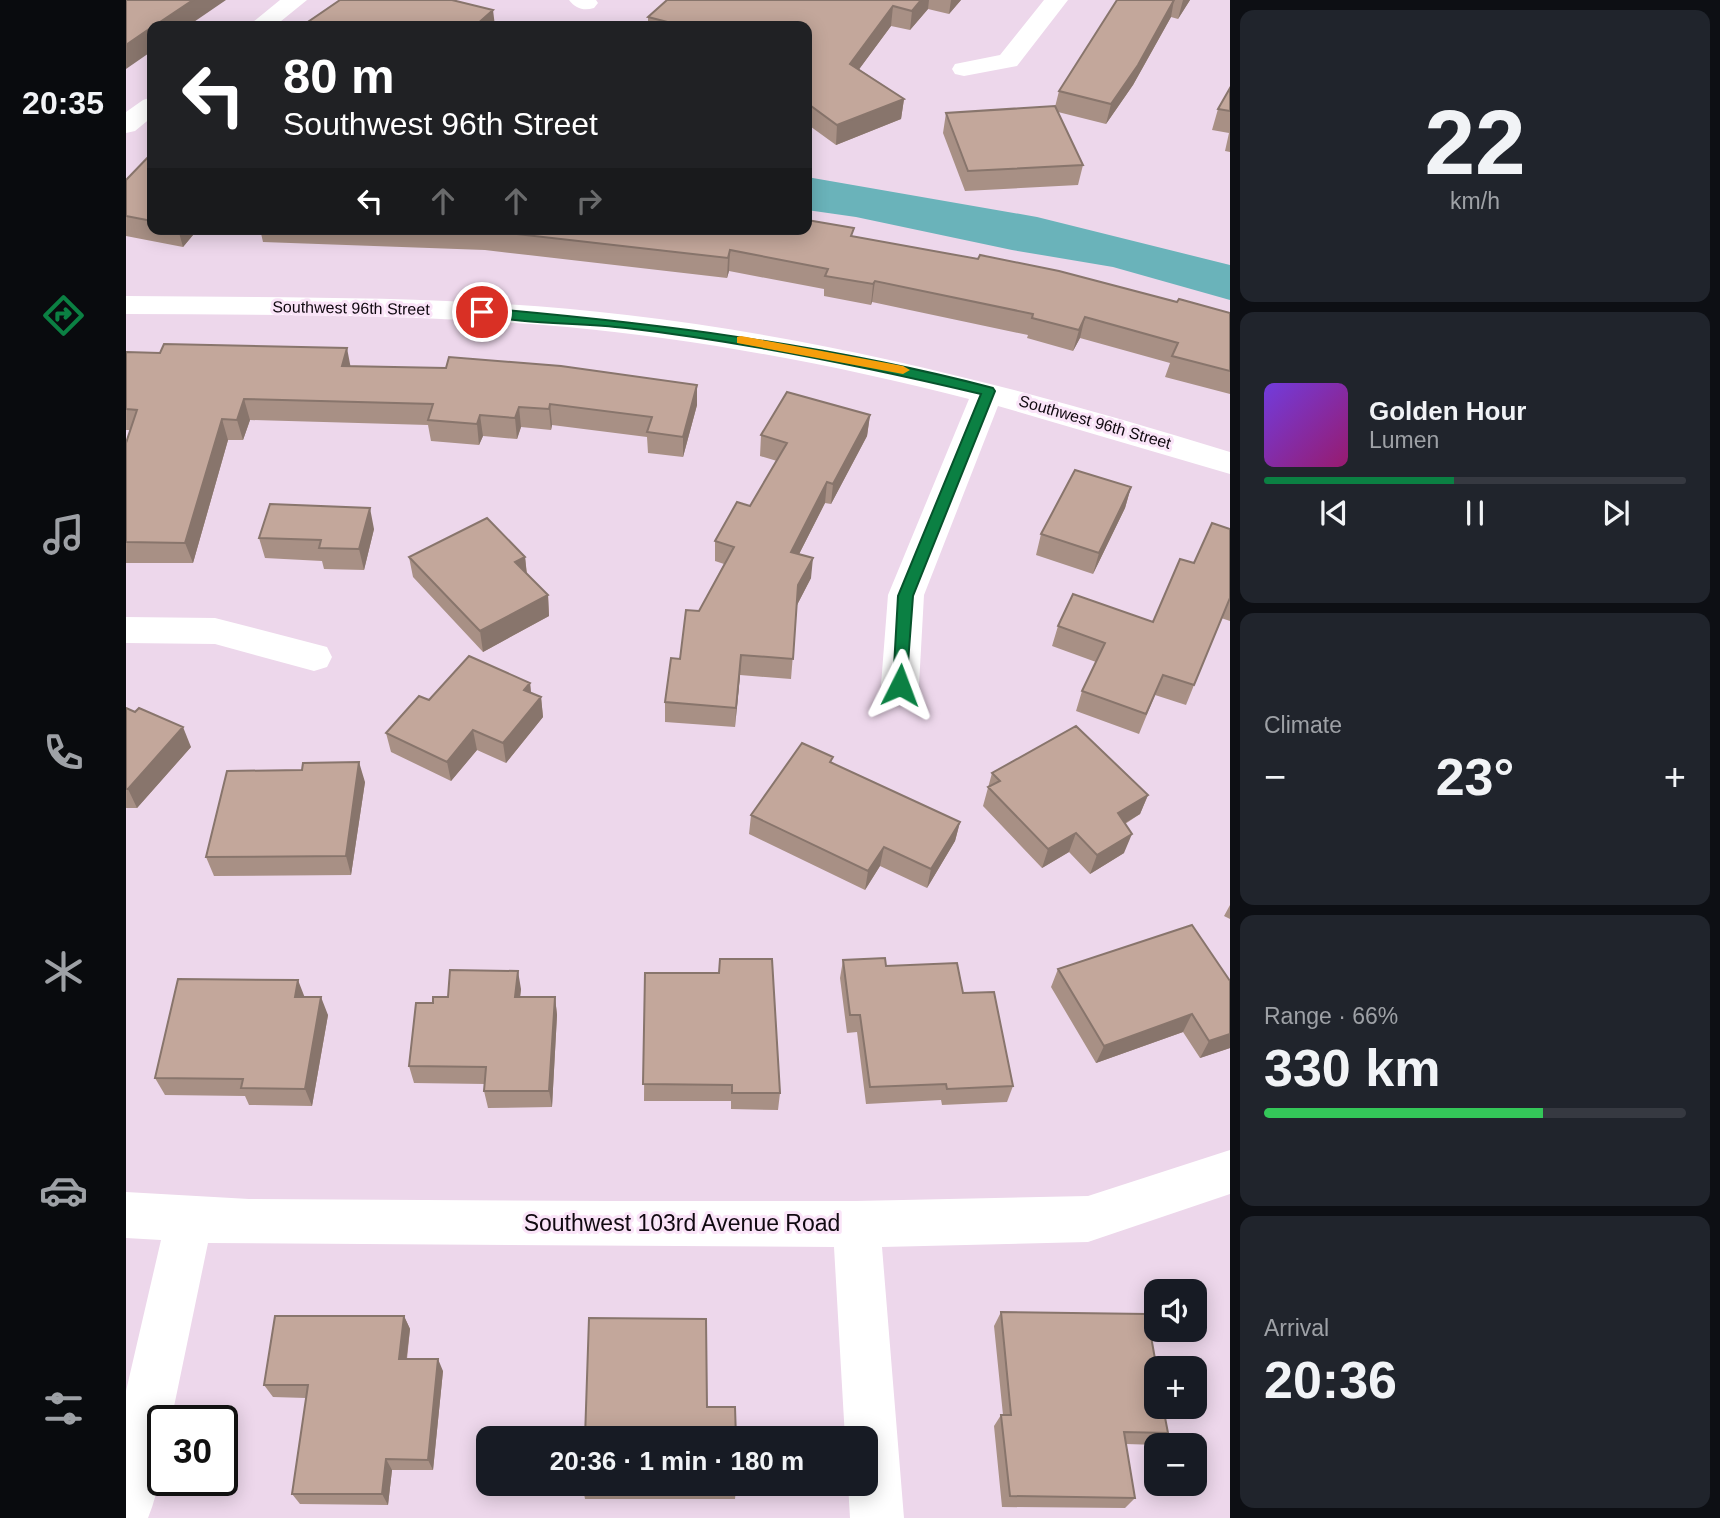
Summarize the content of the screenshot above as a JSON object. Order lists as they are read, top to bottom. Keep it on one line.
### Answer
{"streets":{"street":["Southwest 96th Street","Southwest 103rd Avenue Road"]},"page":{"tabs":"20:35","tile":[["22","km/h"],"Climate",["Range · 66%","330 km"],["Arrival","20:36"]],"turn":["80 m","Southwest 96th Street"],"song":["Golden Hour","Lumen"],"heat":["−","23°","+"],"map_buttons":["+","−"],"limit":"30","trip":"20:36 · 1 min · 180 m"}}
